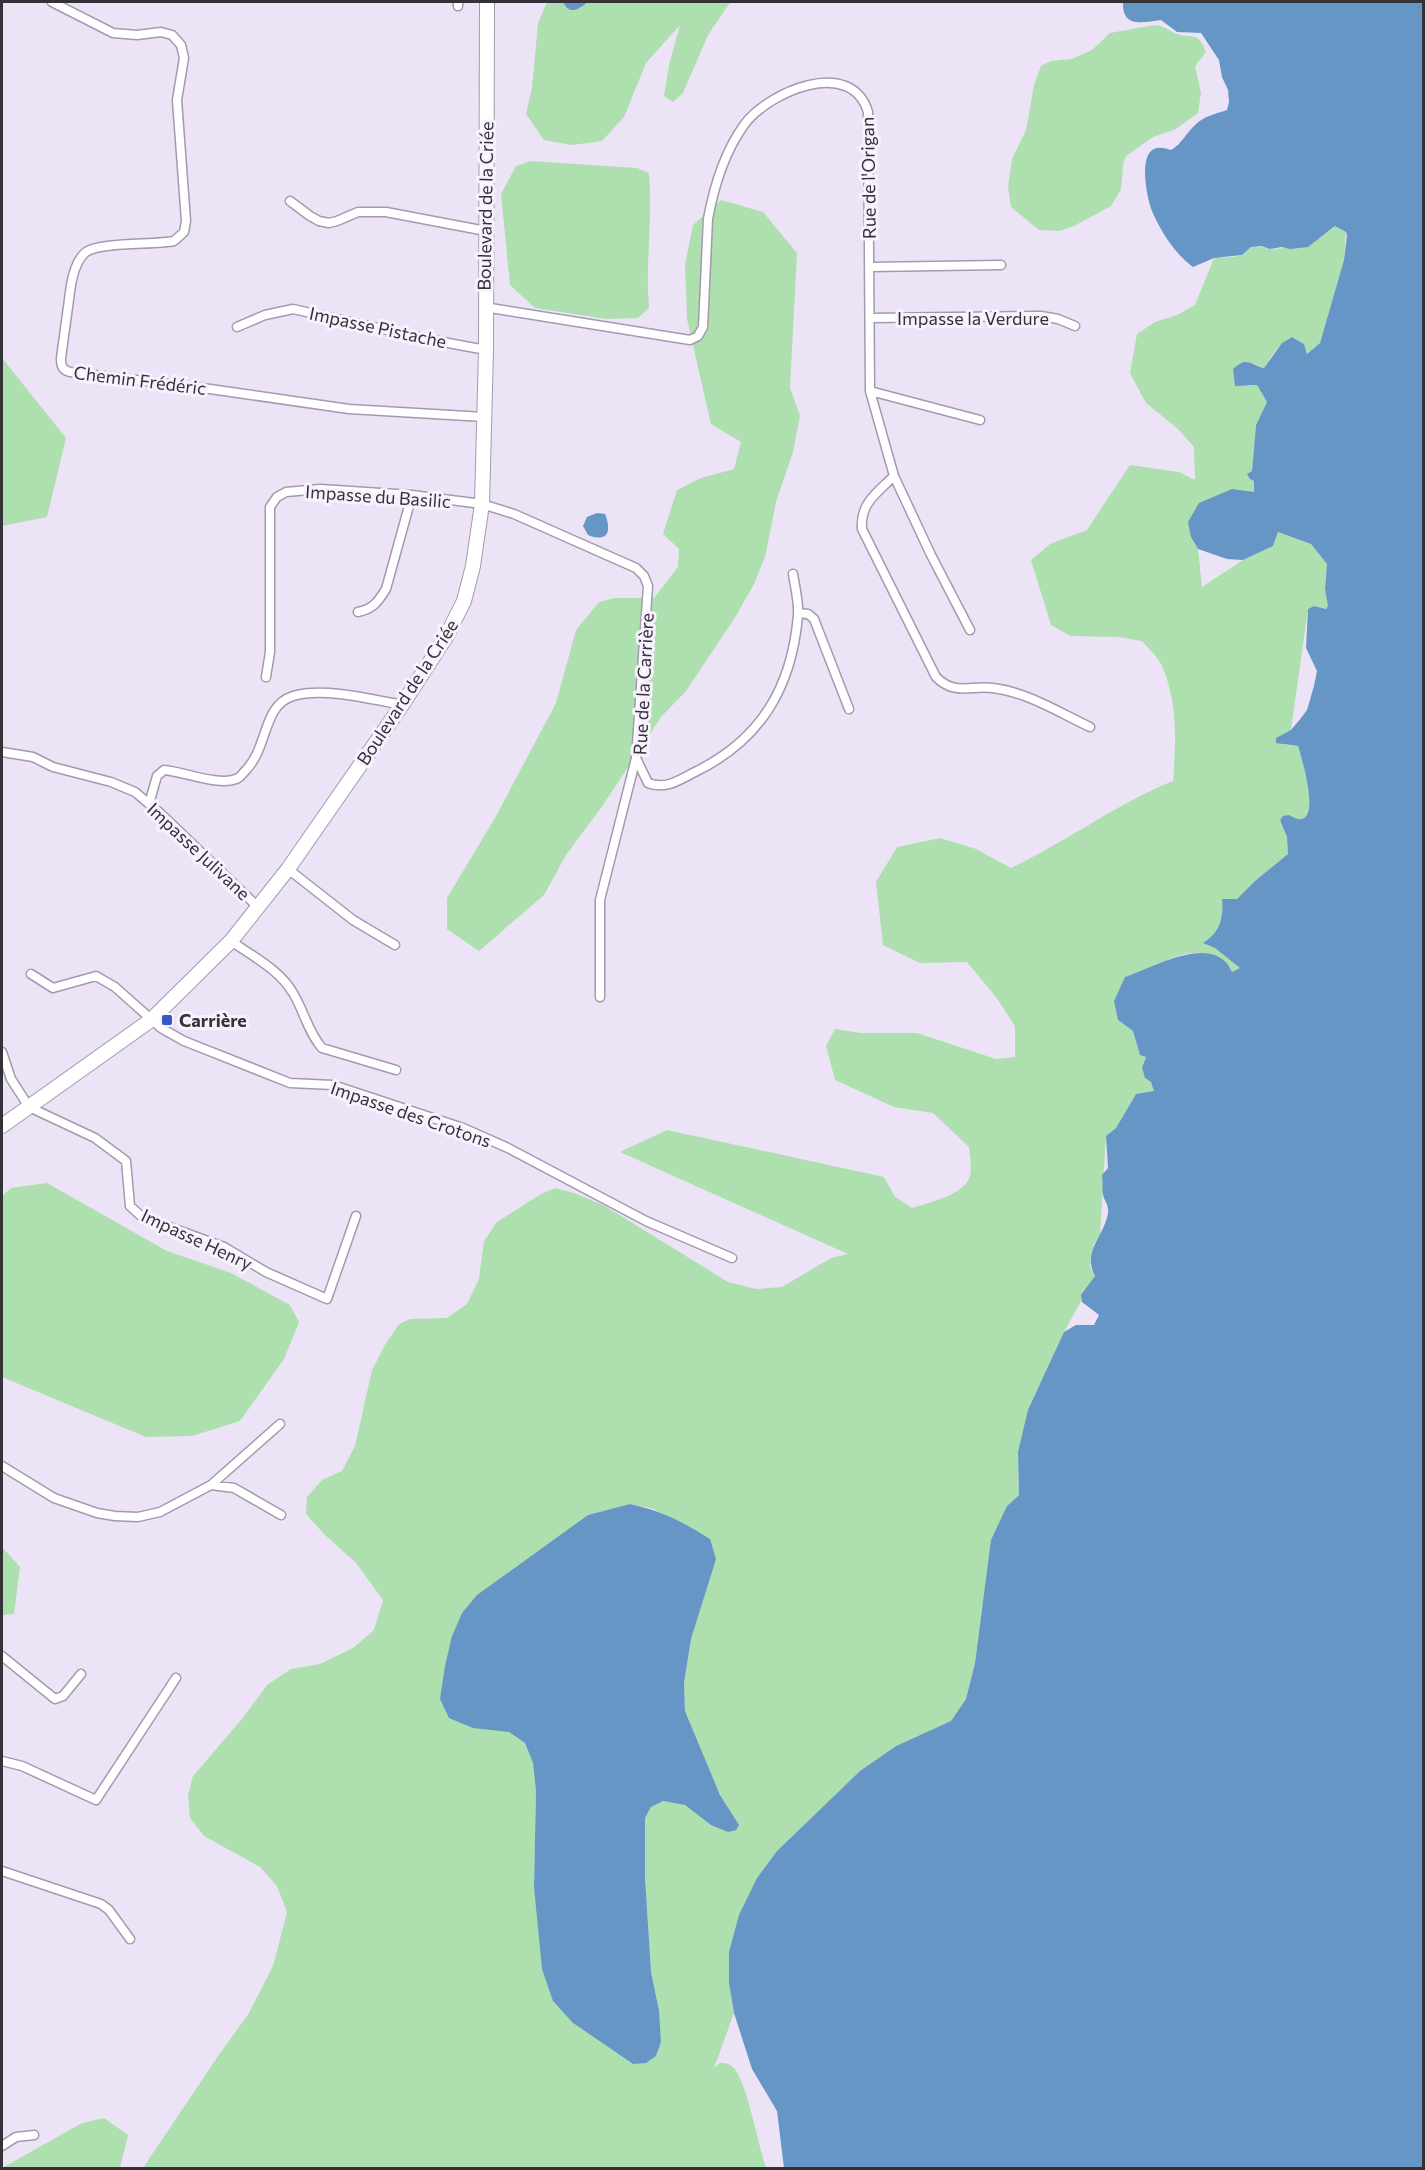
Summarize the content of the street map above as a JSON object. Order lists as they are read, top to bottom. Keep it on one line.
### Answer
{"streets":{"main road":["Boulevard de la Criée"],"street":["Rue de l'Origan","Impasse la Verdure","Impasse Pistache","Chemin Frédéric","Impasse du Basilic","Rue de la Carrière","Impasse Julivane","Impasse des Crotons","Impasse Henry"]},"crossings":[["Rue de l'Origan","Boulevard de la Criée"],["Rue de l'Origan","Impasse la Verdure"],["Boulevard de la Criée","Impasse Pistache"],["Boulevard de la Criée","Chemin Frédéric"],["Boulevard de la Criée","Impasse du Basilic"],["Boulevard de la Criée","Rue de la Carrière"],["Boulevard de la Criée","Impasse Julivane"],["Boulevard de la Criée","Impasse des Crotons"],["Boulevard de la Criée","Impasse Henry"],["Impasse du Basilic","Rue de la Carrière"]],"places":{"transit":["Carrière"]}}
